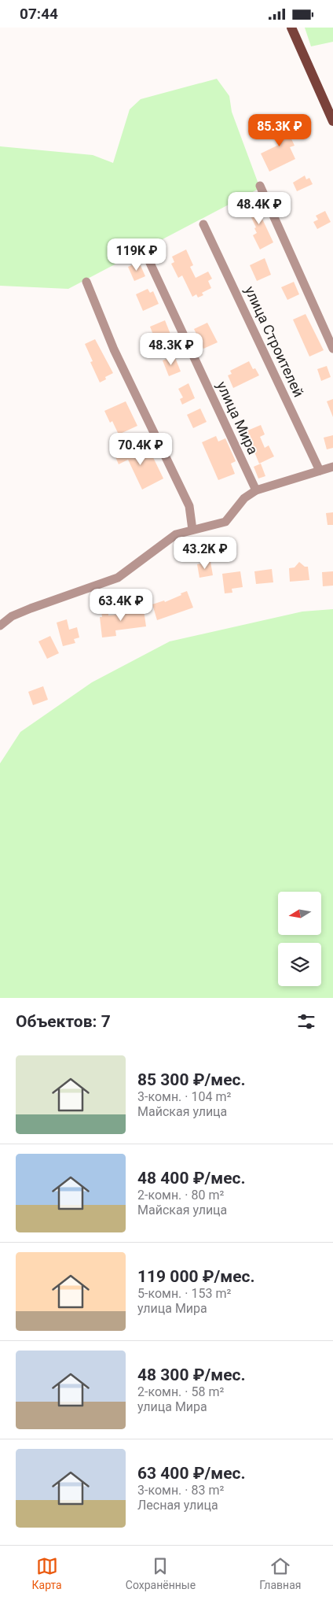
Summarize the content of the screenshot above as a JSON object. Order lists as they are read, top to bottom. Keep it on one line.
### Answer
{"streets":{"street":["улица Строителей","улица Мира"]},"north":"left","page":{"status":"07:44","price":["85.3K ₽","48.4K ₽","119K ₽","48.3K ₽","70.4K ₽","43.2K ₽","63.4K ₽"],"heading":"Объектов: 7","list":[{"name":"85 300 ₽/мес.","note":"3-комн. · 104 m² · Майская улица"},{"name":"48 400 ₽/мес.","note":"2-комн. · 80 m² · Майская улица"},{"name":"119 000 ₽/мес.","note":"5-комн. · 153 m² · улица Мира"},{"name":"48 300 ₽/мес.","note":"2-комн. · 58 m² · улица Мира"},{"name":"63 400 ₽/мес.","note":"3-комн. · 83 m² · Лесная улица"}],"tabs":["Карта","Сохранённые","Главная"]}}
